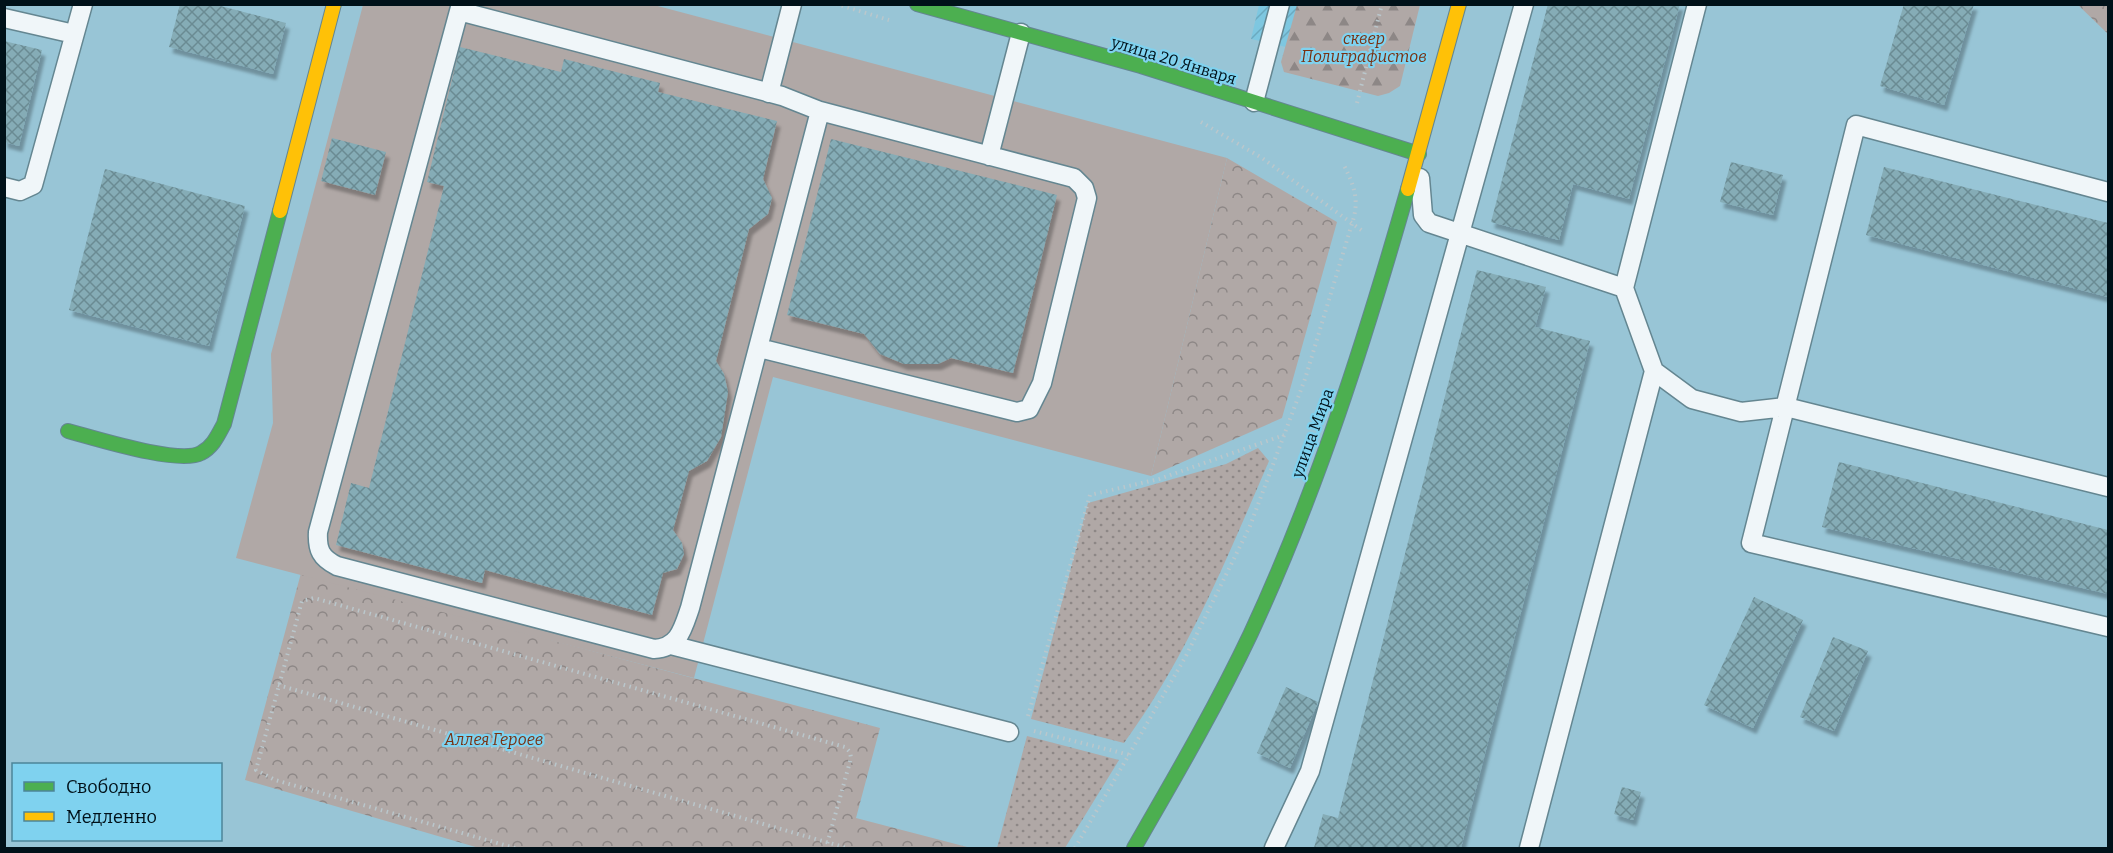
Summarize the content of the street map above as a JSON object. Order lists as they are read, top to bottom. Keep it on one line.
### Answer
{"streets":{"street":["улица 20 Января","улица Мира"]},"crossings":[["улица 20 Января","улица Мира"]],"parks":["сквер Полиграфистов","Аллея Героев"],"legend":["Свободно","Медленно"]}
